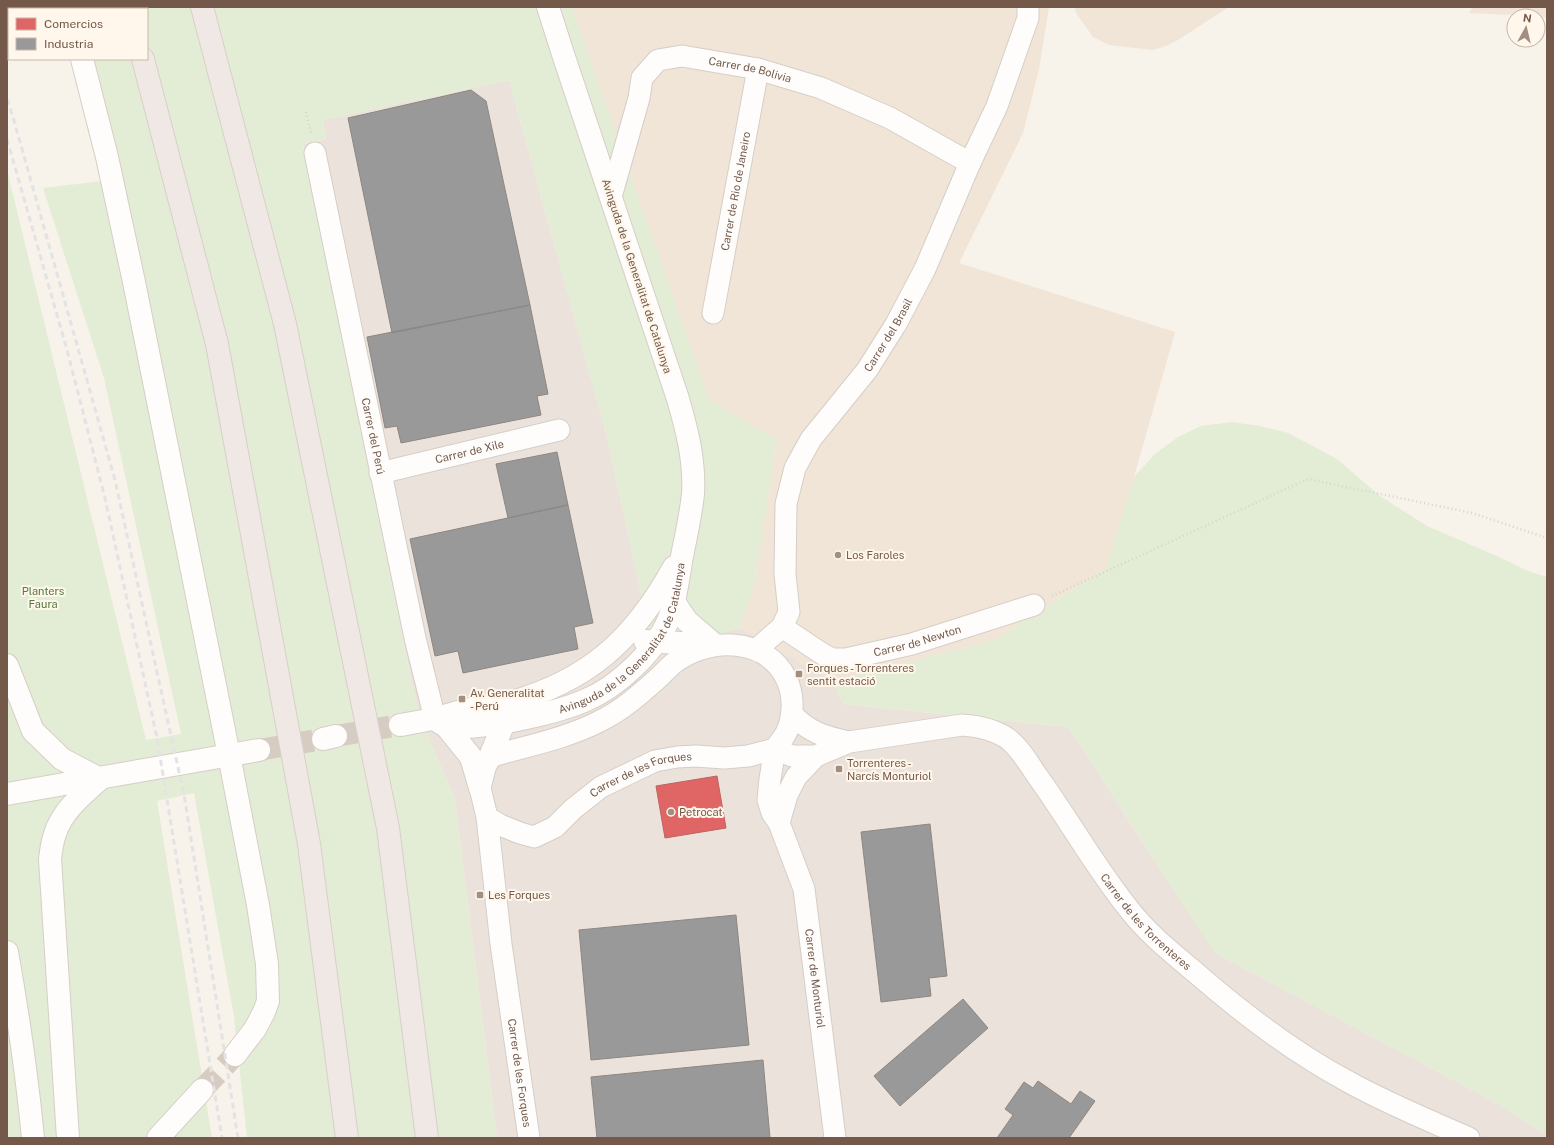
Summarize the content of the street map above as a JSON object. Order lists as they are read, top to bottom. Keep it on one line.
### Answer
{"streets":{"street":["Carrer de Bolivia","Carrer de Rio de Janeiro","Avinguda de la Generalitat de Catalunya","Carrer del Brasil","Carrer del Perú","Carrer de Xile","Carrer de Newton","Carrer de les Forques","Carrer de les Torrenteres","Carrer de Monturiol"]},"crossings":[["Carrer de Bolivia","Carrer de Rio de Janeiro"],["Carrer de Bolivia","Avinguda de la Generalitat de Catalunya"],["Carrer de Bolivia","Carrer del Brasil"],["Avinguda de la Generalitat de Catalunya","Carrer del Perú"],["Carrer del Brasil","Carrer de Newton"],["Carrer del Perú","Carrer de Xile"],["Carrer de les Forques","Carrer de les Torrenteres"],["Carrer de les Forques","Carrer de Monturiol"],["Carrer de les Torrenteres","Carrer de Monturiol"]],"parks":["Planters Faura"],"places":{"other":["Los Faroles","Petrocat"],"transit":["Forques - Torrenteres sentit estació","Av. Generalitat - Perú","Torrenteres - Narcís Monturiol","Les Forques"]},"legend":["Comercios","Industria"],"north":"top"}
